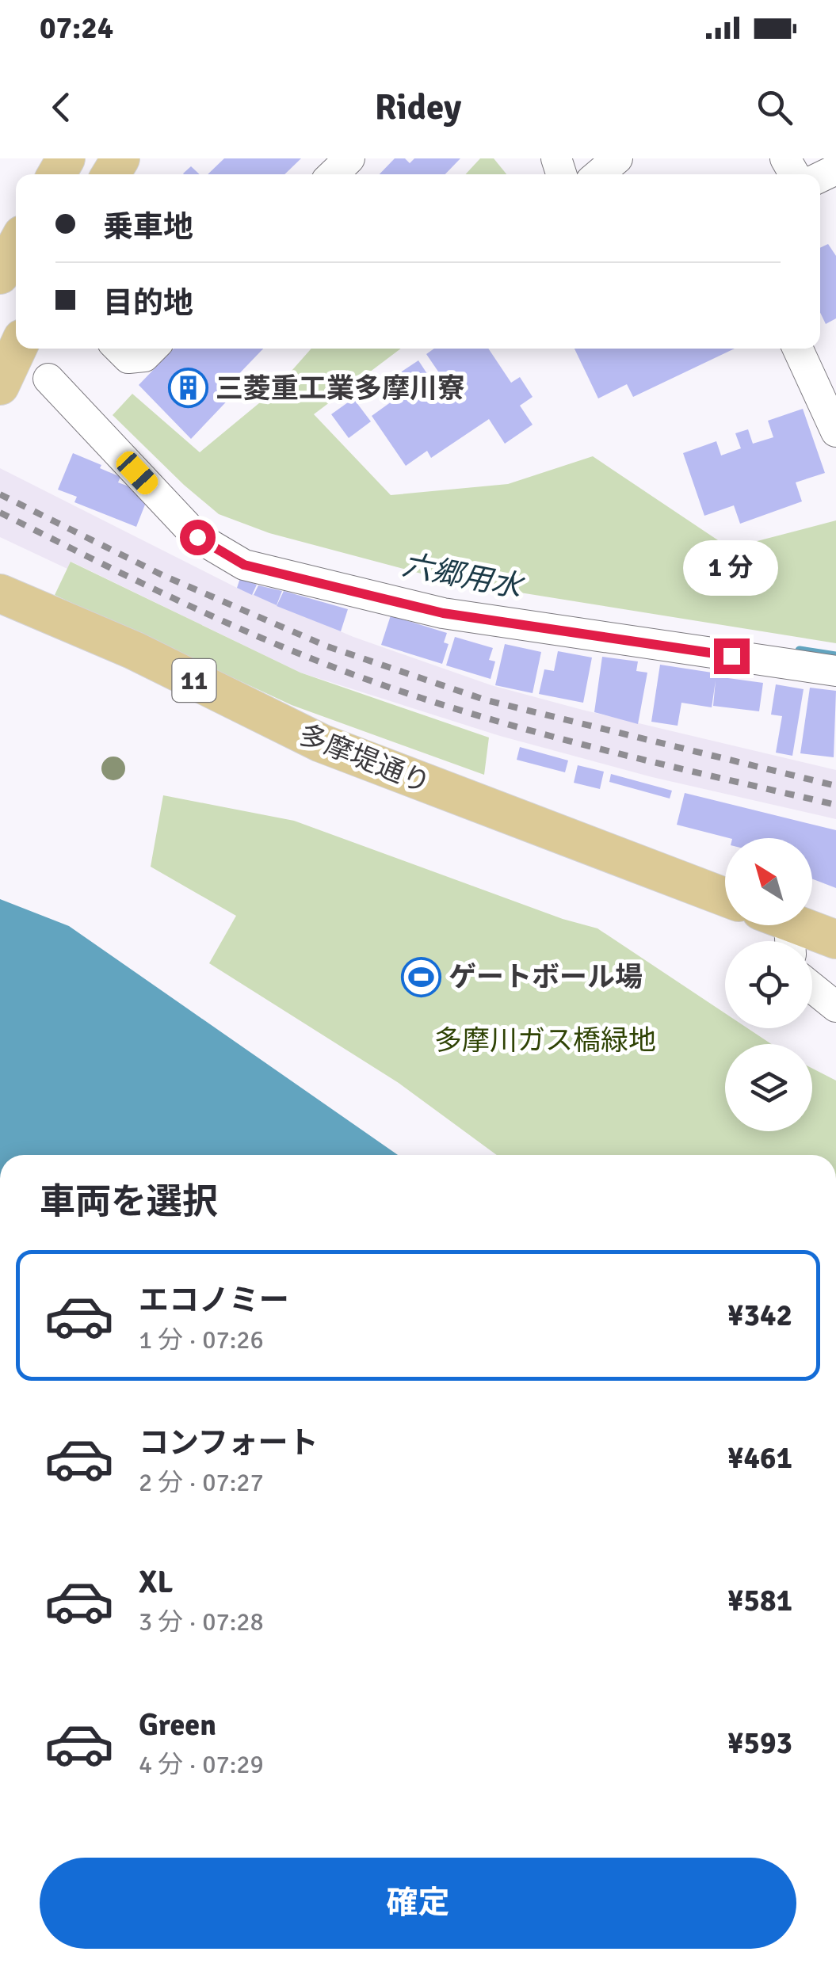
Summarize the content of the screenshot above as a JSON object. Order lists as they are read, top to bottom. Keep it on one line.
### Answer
{"streets":{"main road":["11","多摩堤通り"]},"water":["六郷用水"],"parks":["多摩川ガス橋緑地"],"places":{"building":["三菱重工業多摩川寮"],"sports":["ゲートボール場"]},"north":"top left","page":{"status":"07:24","header":"Ridey","banner":["乗車地","目的地"],"bubble":"1 分","heading":"車両を選択","list":[{"name":"エコノミー","note":"1 分 · 07:26","value":"¥342"},{"name":"コンフォート","note":"2 分 · 07:27","value":"¥461"},{"name":"XL","note":"3 分 · 07:28","value":"¥581"},{"name":"Green","note":"4 分 · 07:29","value":"¥593"}],"buttons":"確定"}}
